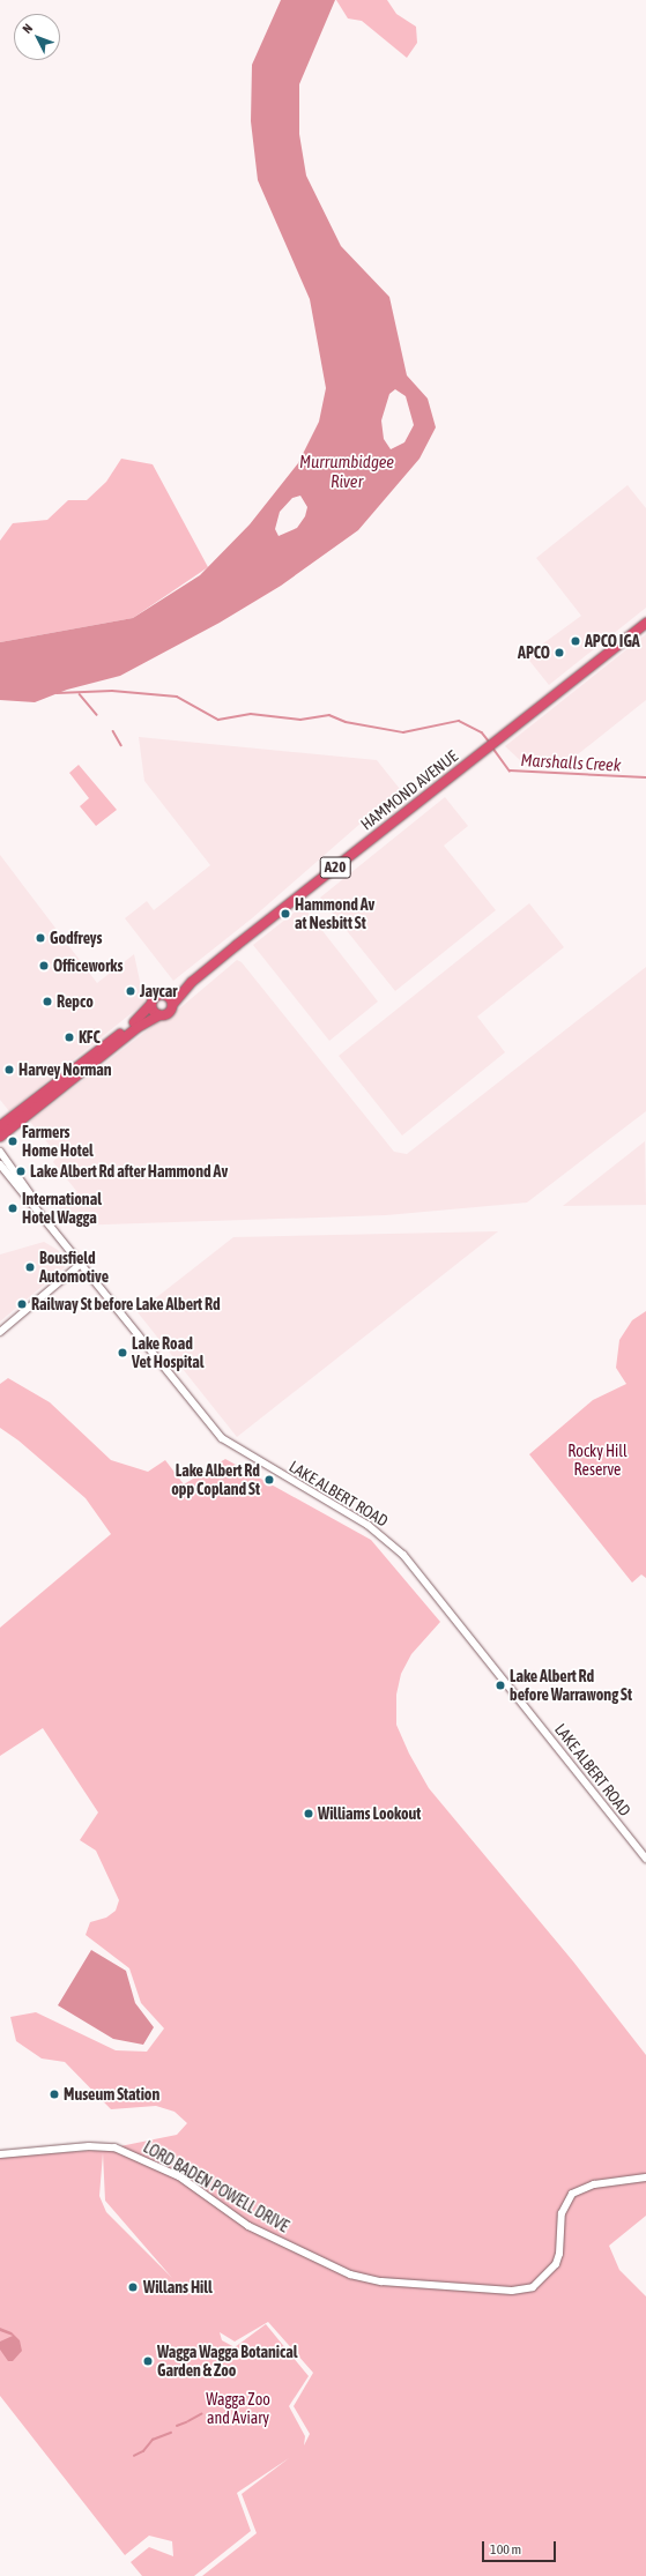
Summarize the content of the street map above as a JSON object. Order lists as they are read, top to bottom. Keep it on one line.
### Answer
{"streets":{"highway":["HAMMOND AVENUE","A20"],"main road":["LAKE ALBERT ROAD","LORD BADEN POWELL DRIVE"]},"crossings":[["HAMMOND AVENUE","A20"]],"water":["Murrumbidgee River","Marshalls Creek"],"parks":["Rocky Hill Reserve","Wagga Zoo and Aviary"],"places":["APCO IGA","APCO","Hammond Av at Nesbitt St","Godfreys","Officeworks","Jaycar","Repco","KFC","Harvey Norman","Farmers Home Hotel","Lake Albert Rd after Hammond Av","International Hotel Wagga","Bousfield Automotive","Railway St before Lake Albert Rd","Lake Road Vet Hospital","Lake Albert Rd opp Copland St","Lake Albert Rd before Warrawong St","Williams Lookout","Museum Station","Willans Hill","Wagga Wagga Botanical Garden & Zoo"],"scale_bar":"100 m","north":"top left"}
